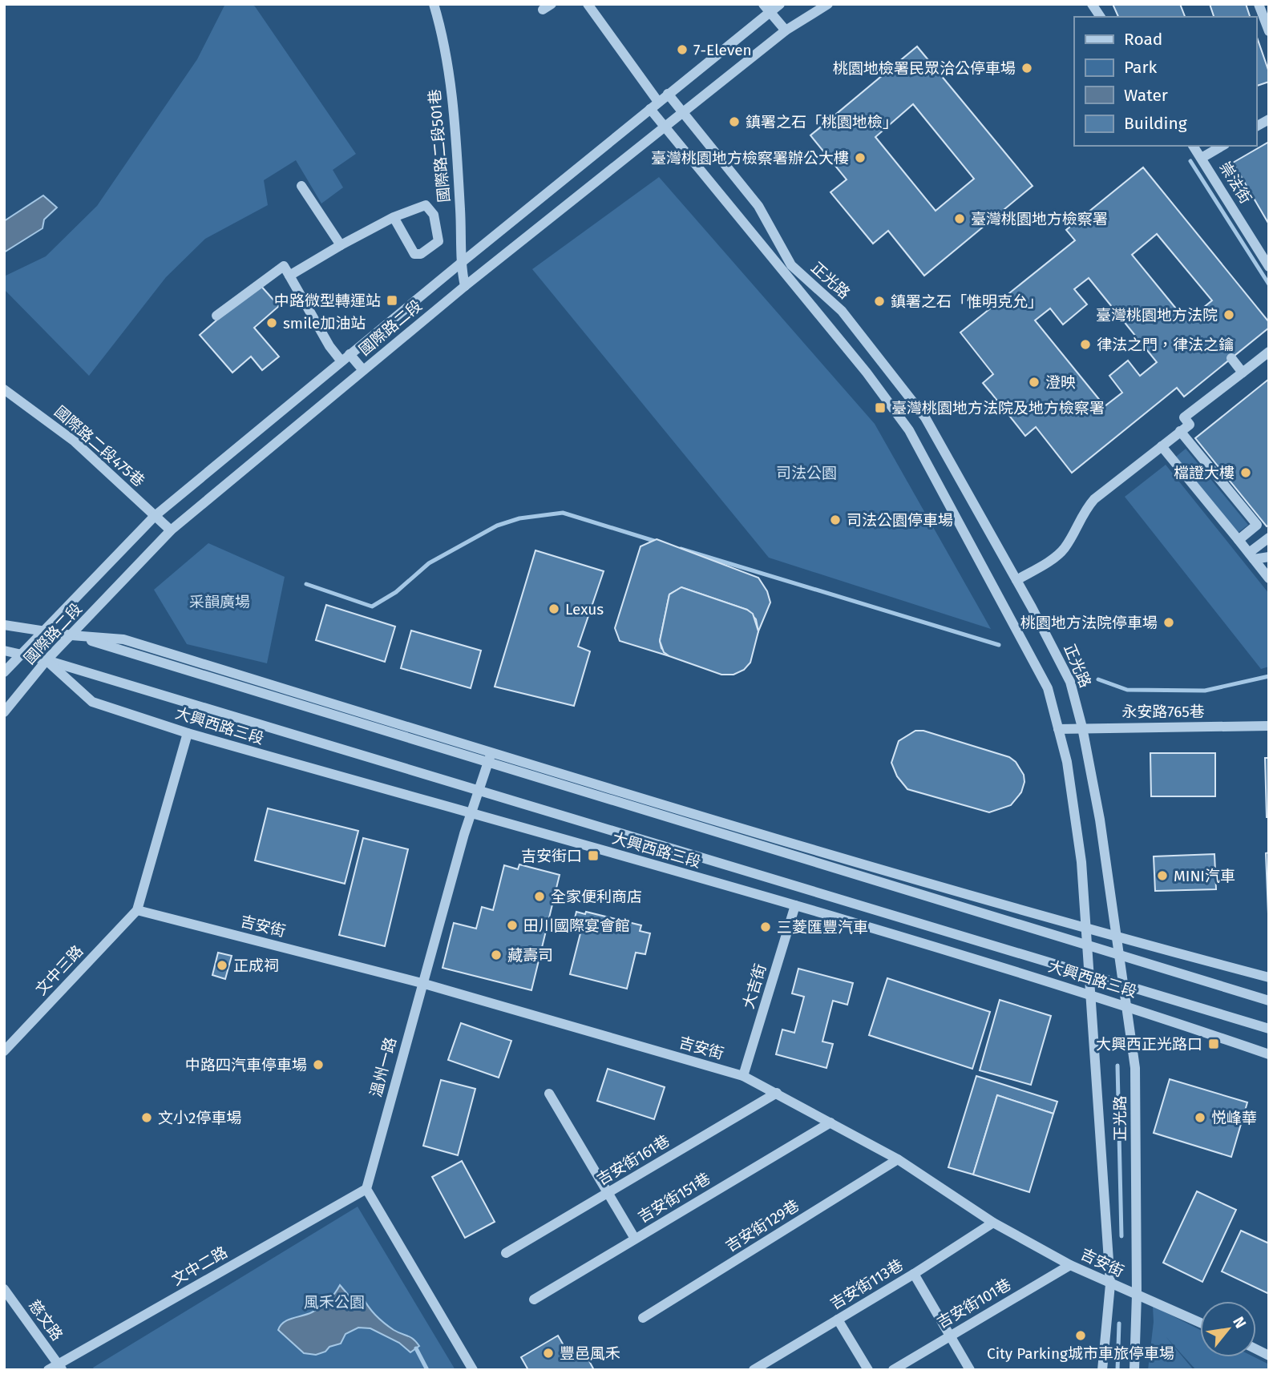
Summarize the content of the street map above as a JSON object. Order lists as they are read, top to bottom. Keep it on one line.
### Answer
{"streets":{"street":["國際路二段501巷","崇法街","正光路","國際路二段","國際路二段475巷","永安路765巷","大興西路三段","吉安街","文中三路","大吉街","溫州一路","吉安街161巷","吉安街151巷","吉安街129巷","文中二路","吉安街113巷","吉安街101巷","慈文路"]},"crossings":[["國際路二段501巷","國際路二段"],["正光路","國際路二段"],["正光路","永安路765巷"],["正光路","大興西路三段"],["正光路","吉安街"],["國際路二段","國際路二段475巷"],["國際路二段","大興西路三段"],["大興西路三段","大吉街"],["大興西路三段","溫州一路"],["吉安街","文中三路"],["吉安街","大吉街"],["吉安街","溫州一路"],["吉安街","吉安街161巷"],["吉安街","吉安街151巷"],["吉安街","吉安街129巷"],["吉安街","吉安街113巷"],["吉安街","吉安街101巷"],["溫州一路","文中二路"],["文中二路","慈文路"]],"parks":["司法公園","采韻廣場","風禾公園"],"places":{"other":["7-Eleven","桃園地檢署民眾洽公停車場","鎮署之石「桃園地檢」","臺灣桃園地方檢察署辦公大樓","臺灣桃園地方檢察署","鎮署之石「惟明克允」","臺灣桃園地方法院","smile加油站","律法之門，律法之鑰","澄映","檔證大樓","司法公園停車場","Lexus","桃園地方法院停車場","MINI汽車","全家便利商店","田川國際宴會館","三菱匯豐汽車","藏壽司","正成祠","中路四汽車停車場","文小2停車場","悦峰華","City Parking城市車旅停車場","豐邑風禾"],"transit":["中路微型轉運站","臺灣桃園地方法院及地方檢察署","吉安街口","大興西正光路口"]},"legend":["Road","Park","Water","Building"],"north":"top right"}
